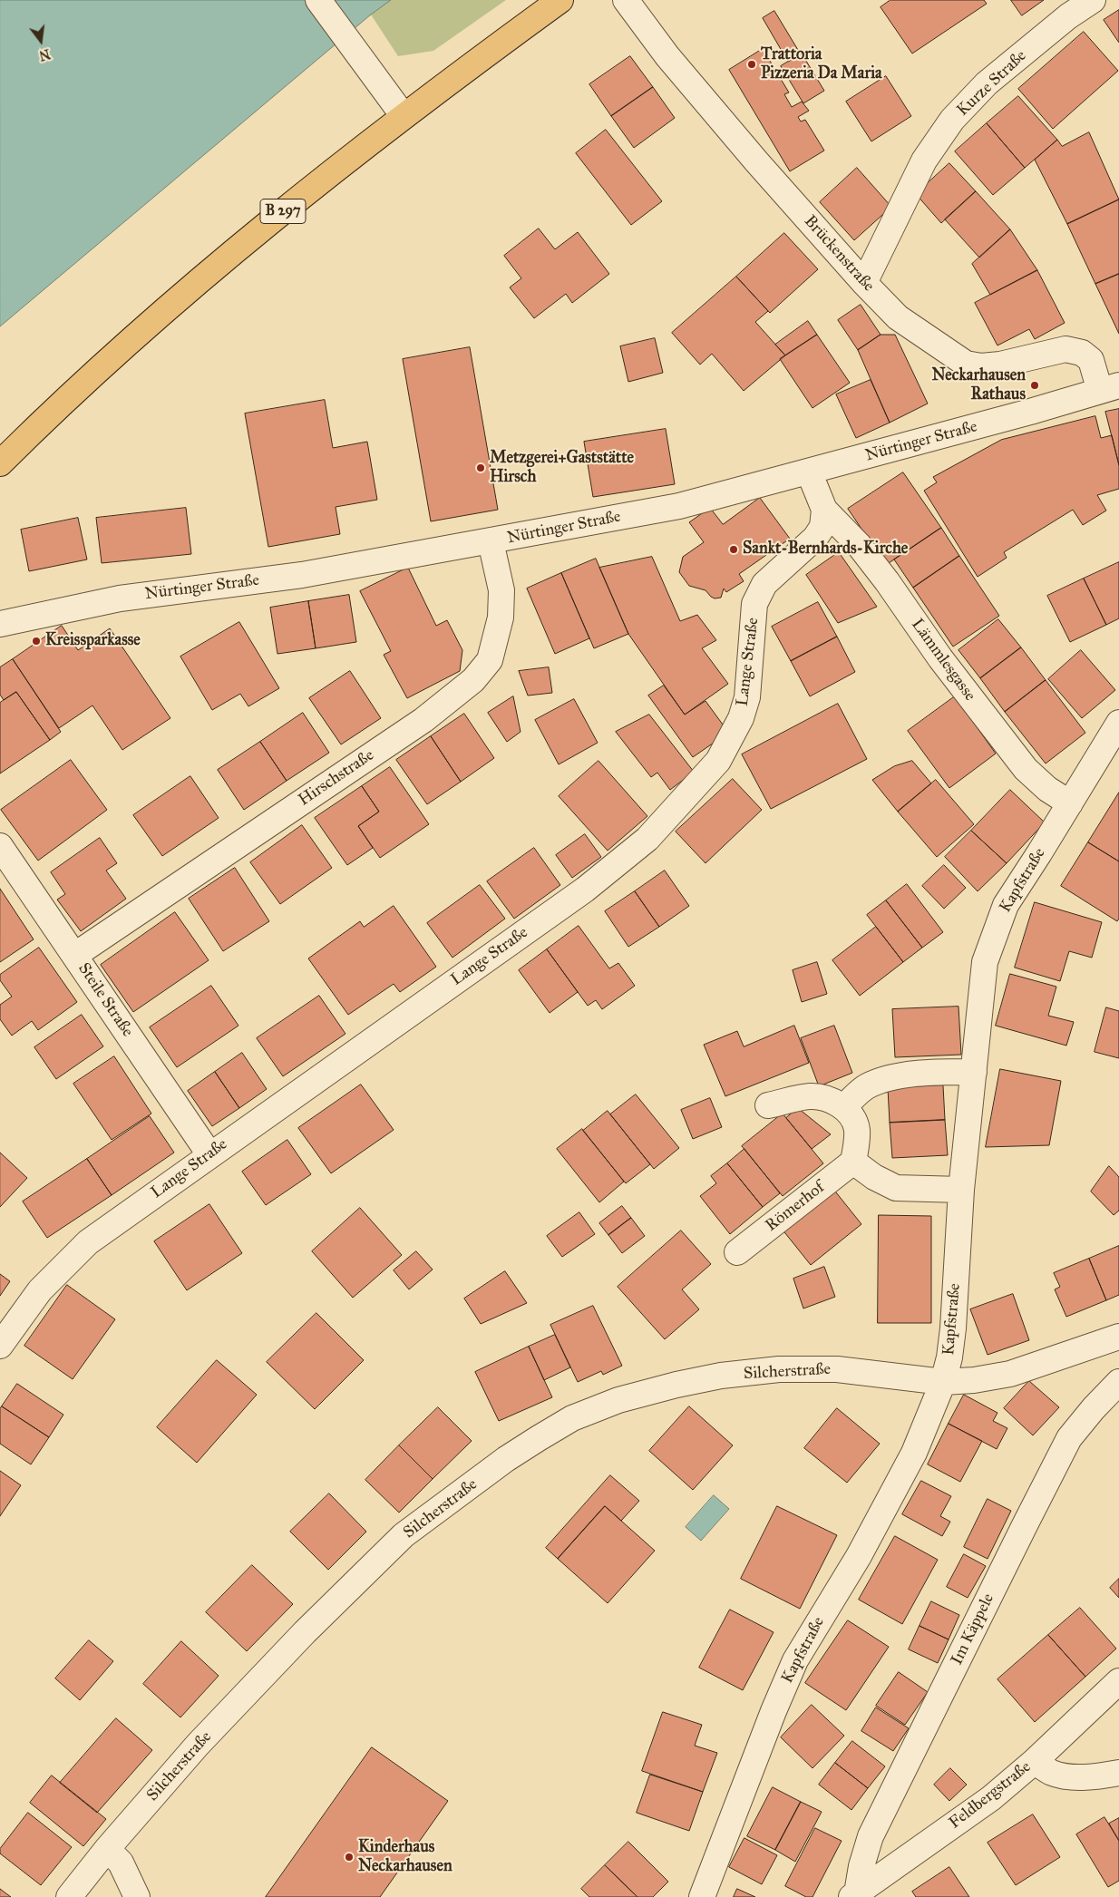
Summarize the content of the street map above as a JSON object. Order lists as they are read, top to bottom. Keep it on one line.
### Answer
{"streets":{"main road":["B 297"],"street":["Kurze Straße","Brückenstraße","Nürtinger Straße","Lämmlesgasse","Lange Straße","Hirschstraße","Kapfstraße","Steile Straße","Römerhof","Silcherstraße","Im Käppele","Feldbergstraße"]},"crossings":[["Kurze Straße","Brückenstraße"],["Brückenstraße","Nürtinger Straße"],["Nürtinger Straße","Hirschstraße"],["Lämmlesgasse","Lange Straße"],["Lämmlesgasse","Kapfstraße"],["Lange Straße","Steile Straße"],["Hirschstraße","Steile Straße"],["Kapfstraße","Silcherstraße"],["Im Käppele","Feldbergstraße"]],"places":["Trattoria Pizzeria Da Maria","Neckarhausen Rathaus","Metzgerei+Gaststätte Hirsch","Sankt-Bernhards-Kirche","Kreissparkasse","Kinderhaus Neckarhausen"],"north":"bottom"}
